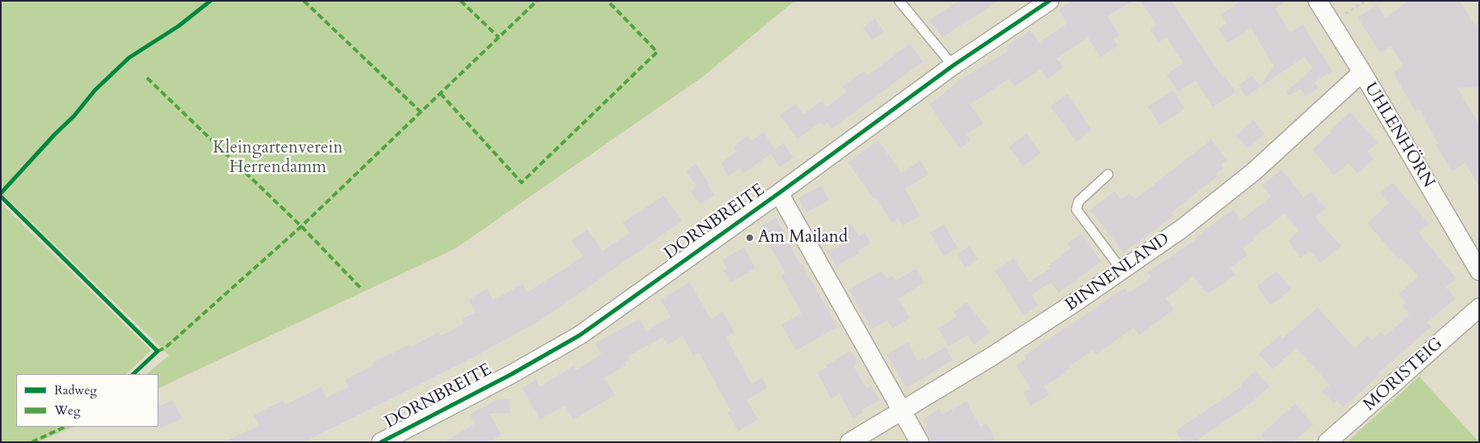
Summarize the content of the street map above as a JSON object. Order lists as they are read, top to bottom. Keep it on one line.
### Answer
{"streets":{"street":["UHLENHÖRN","DORNBREITE","BINNENLAND","MORISTEIG"]},"crossings":[["UHLENHÖRN","BINNENLAND"]],"parks":["Kleingartenverein Herrendamm"],"places":["Am Mailand"],"legend":["Radweg","Weg"]}
